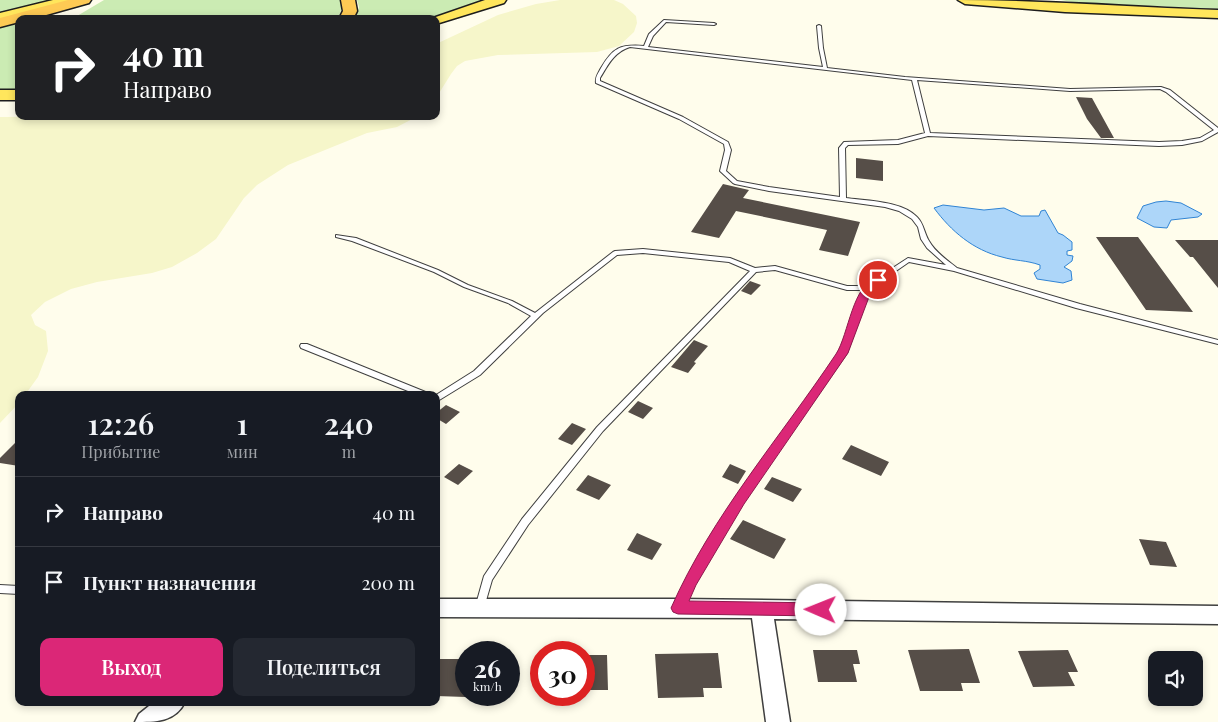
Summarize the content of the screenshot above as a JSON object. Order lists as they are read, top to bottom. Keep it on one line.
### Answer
{"page":{"turn":["40 m","Направо"],"eta":["12:26","Прибытие","1","мин","240","m"],"list":[{"name":"Направо","value":"40 m"},{"name":"Пункт назначения","value":"200 m"}],"buttons":["Выход","Поделиться"],"speed":"26 km/h","limit":"30"}}
